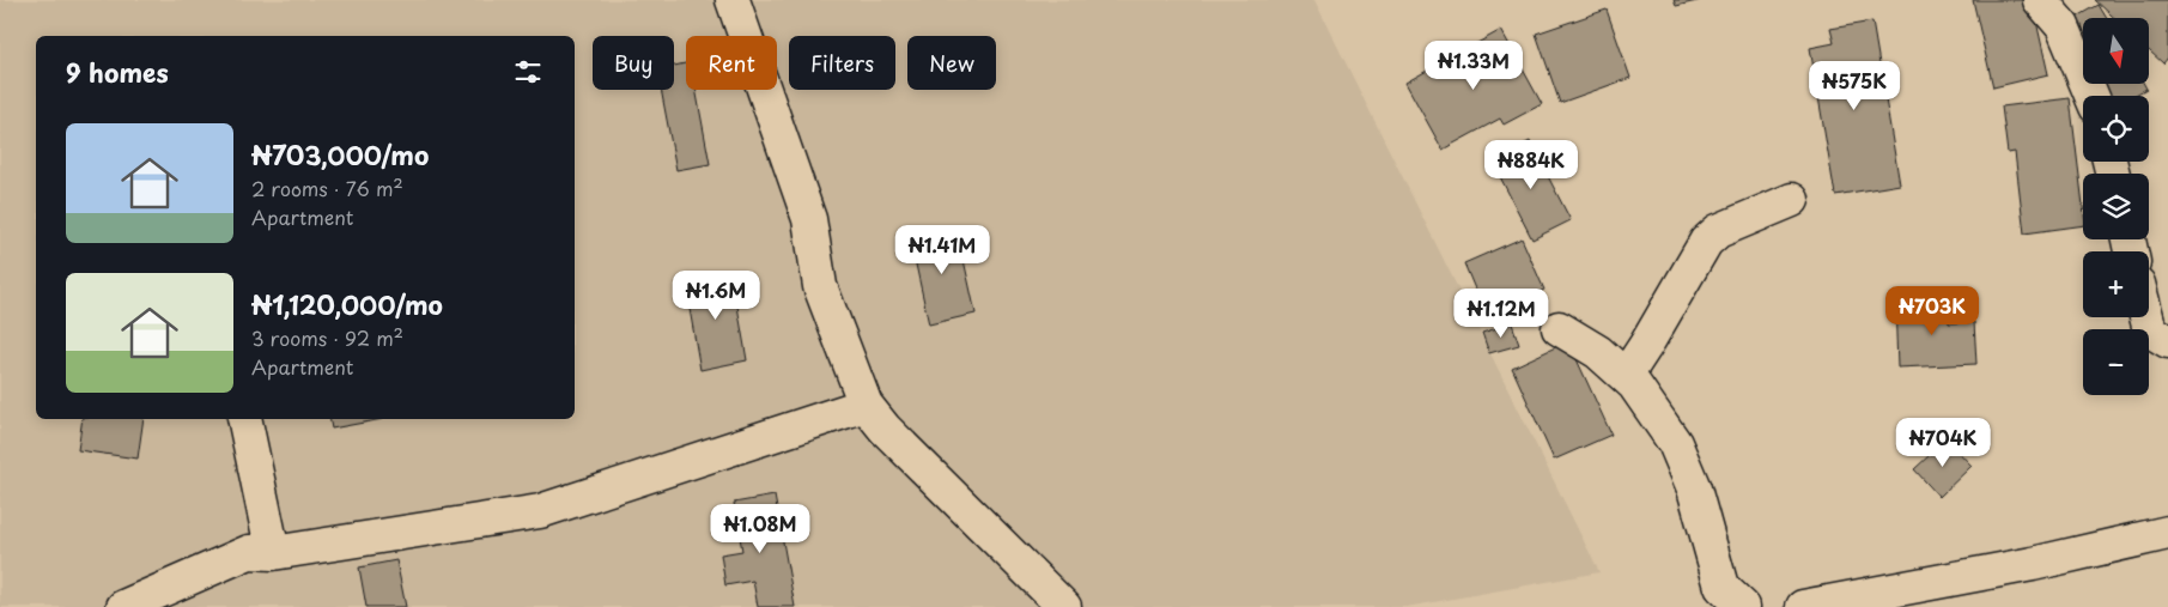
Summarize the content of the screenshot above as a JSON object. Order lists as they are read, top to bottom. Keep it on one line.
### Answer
{"north":"bottom","page":{"map_buttons":["+","−"],"chip":["Buy","Rent","Filters","New"],"heading":"9 homes","price":["₦1.33M","₦575K","₦884K","₦1.41M","₦1.6M","₦703K","₦1.12M","₦704K","₦1.08M"],"list":[{"name":"₦703,000/mo","note":"2 rooms · 76 m² · Apartment"},{"name":"₦1,120,000/mo","note":"3 rooms · 92 m² · Apartment"}]}}
